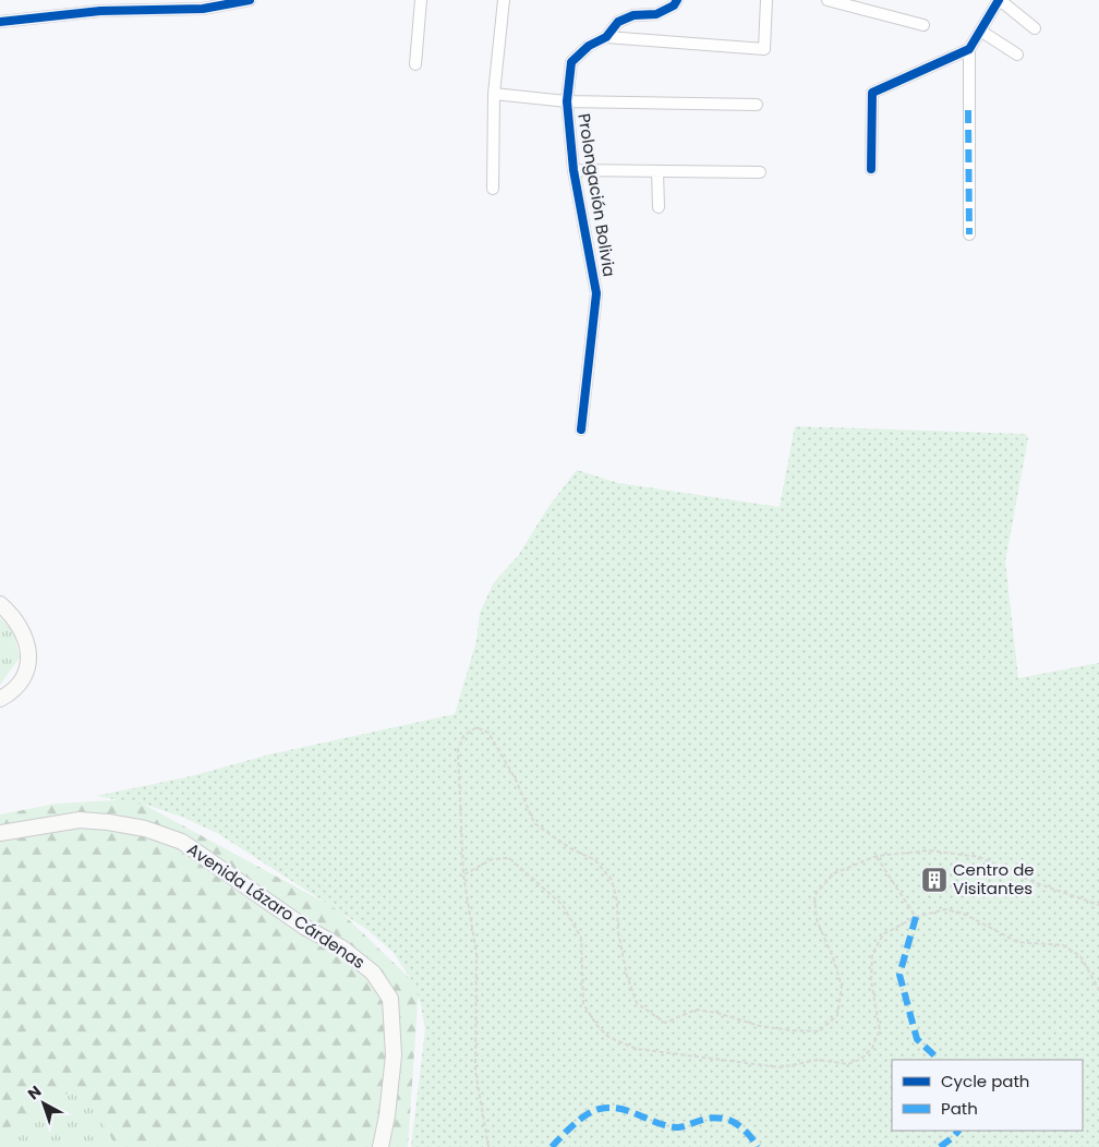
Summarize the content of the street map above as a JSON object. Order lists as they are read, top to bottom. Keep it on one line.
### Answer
{"streets":{"main road":["Avenida Lázaro Cárdenas"],"street":["Prolongación Bolivia"]},"places":{"building":["Centro de Visitantes"]},"legend":["Cycle path","Path"],"north":"top left"}
